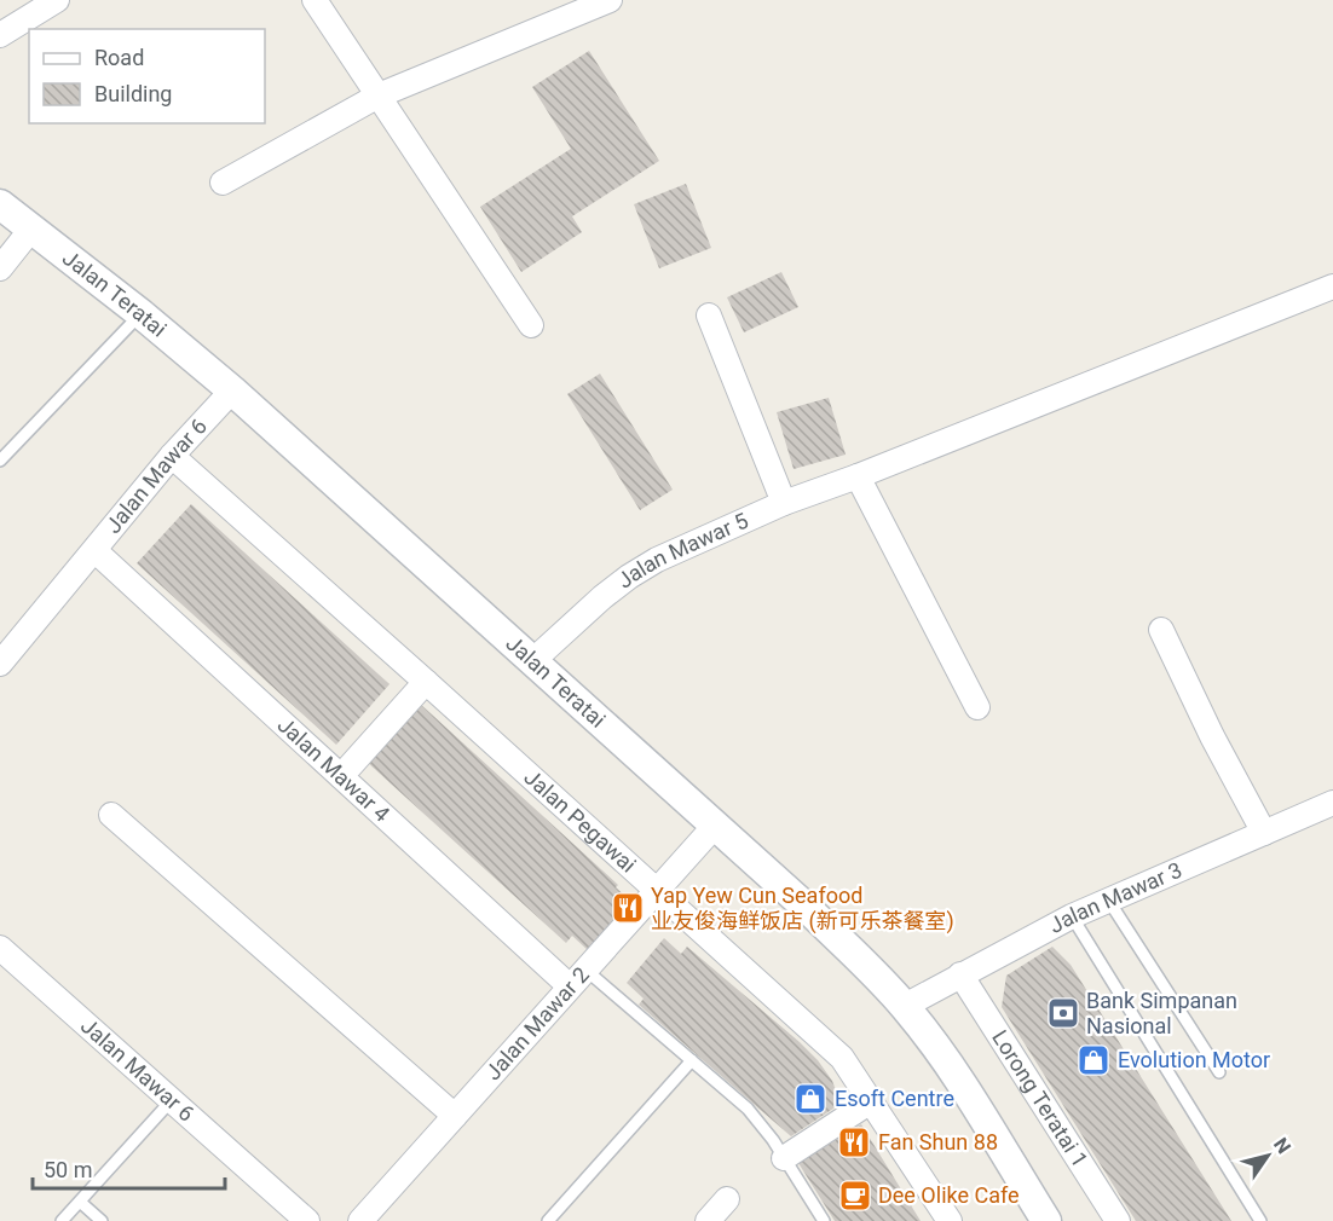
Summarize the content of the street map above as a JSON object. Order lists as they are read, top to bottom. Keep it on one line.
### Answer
{"streets":{"street":["Jalan Teratai","Jalan Mawar 6","Jalan Mawar 5","Jalan Mawar 4","Jalan Pegawai","Jalan Mawar 3","Jalan Mawar 2","Lorong Teratai 1"]},"crossings":[["Jalan Teratai","Jalan Mawar 6"],["Jalan Teratai","Jalan Mawar 5"],["Jalan Teratai","Jalan Mawar 3"],["Jalan Teratai","Jalan Mawar 2"],["Jalan Mawar 6","Jalan Mawar 4"],["Jalan Mawar 6","Jalan Pegawai"],["Jalan Mawar 4","Jalan Mawar 2"],["Jalan Pegawai","Jalan Mawar 2"],["Jalan Mawar 3","Lorong Teratai 1"]],"places":{"restaurant":["Yap Yew Cun Seafood 业友俊海鲜饭店 (新可乐茶餐室)","Fan Shun 88"],"bank":["Bank Simpanan Nasional"],"shop":["Evolution Motor","Esoft Centre"],"cafe":["Dee Olike Cafe"]},"legend":["Road","Building"],"scale_bar":"50 m","north":"top right"}
